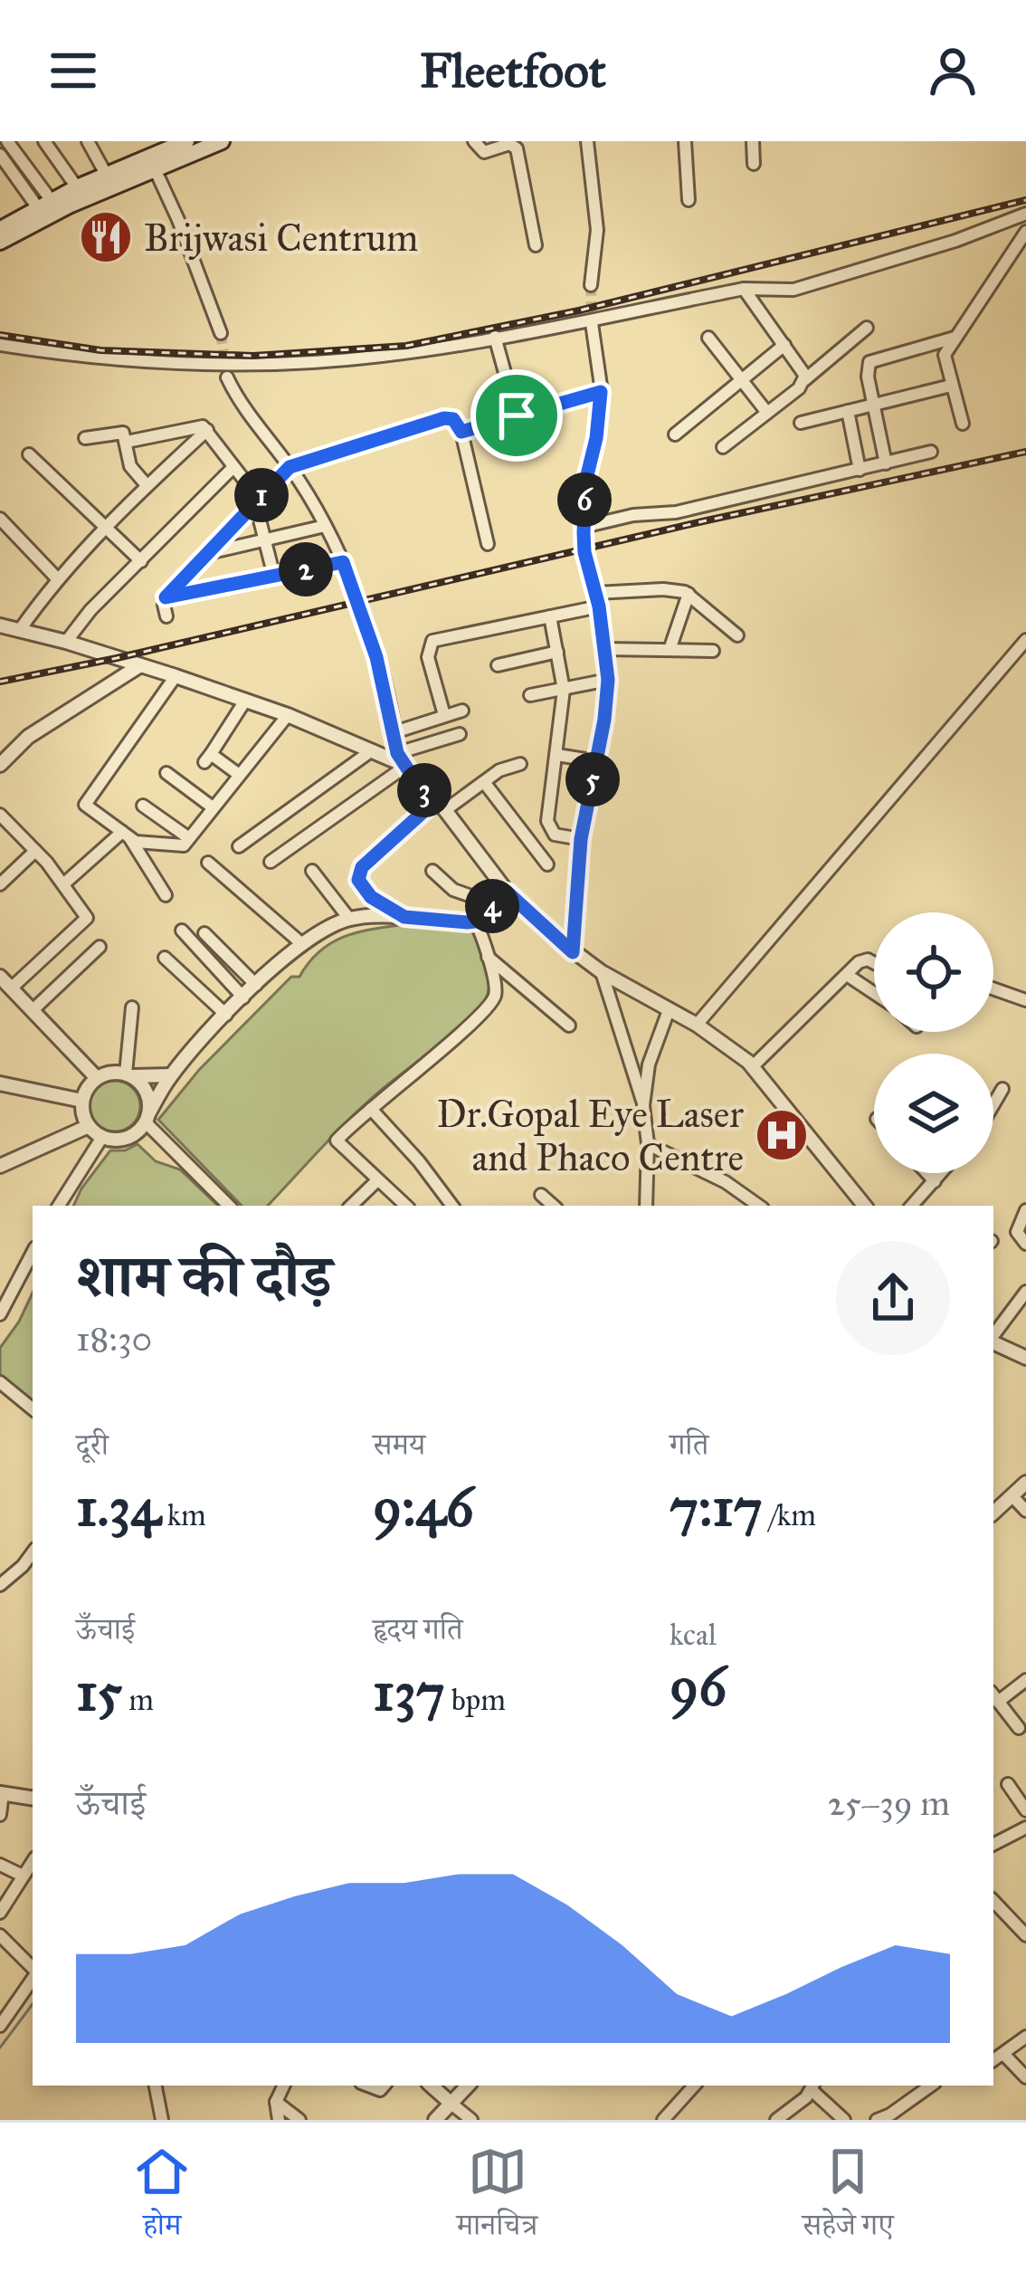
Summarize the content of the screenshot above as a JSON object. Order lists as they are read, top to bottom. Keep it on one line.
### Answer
{"places":{"restaurant":["Brijwasi Centrum"],"hospital":["Dr.Gopal Eye Laser and Phaco Centre"]},"page":{"header":"Fleetfoot","pins":["1","6","2","5","3","4"],"heading":["शाम की दौड़","18:30"],"stats":[["दूरी","1.34 km"],["समय","9:46"],["गति","7:17 /km"],["ऊँचाई","15 m"],["हृदय गति","137 bpm"],["kcal","96"]],"chart":["ऊँचाई","25–39 m"],"tabs":["होम","मानचित्र","सहेजे गए"]}}
